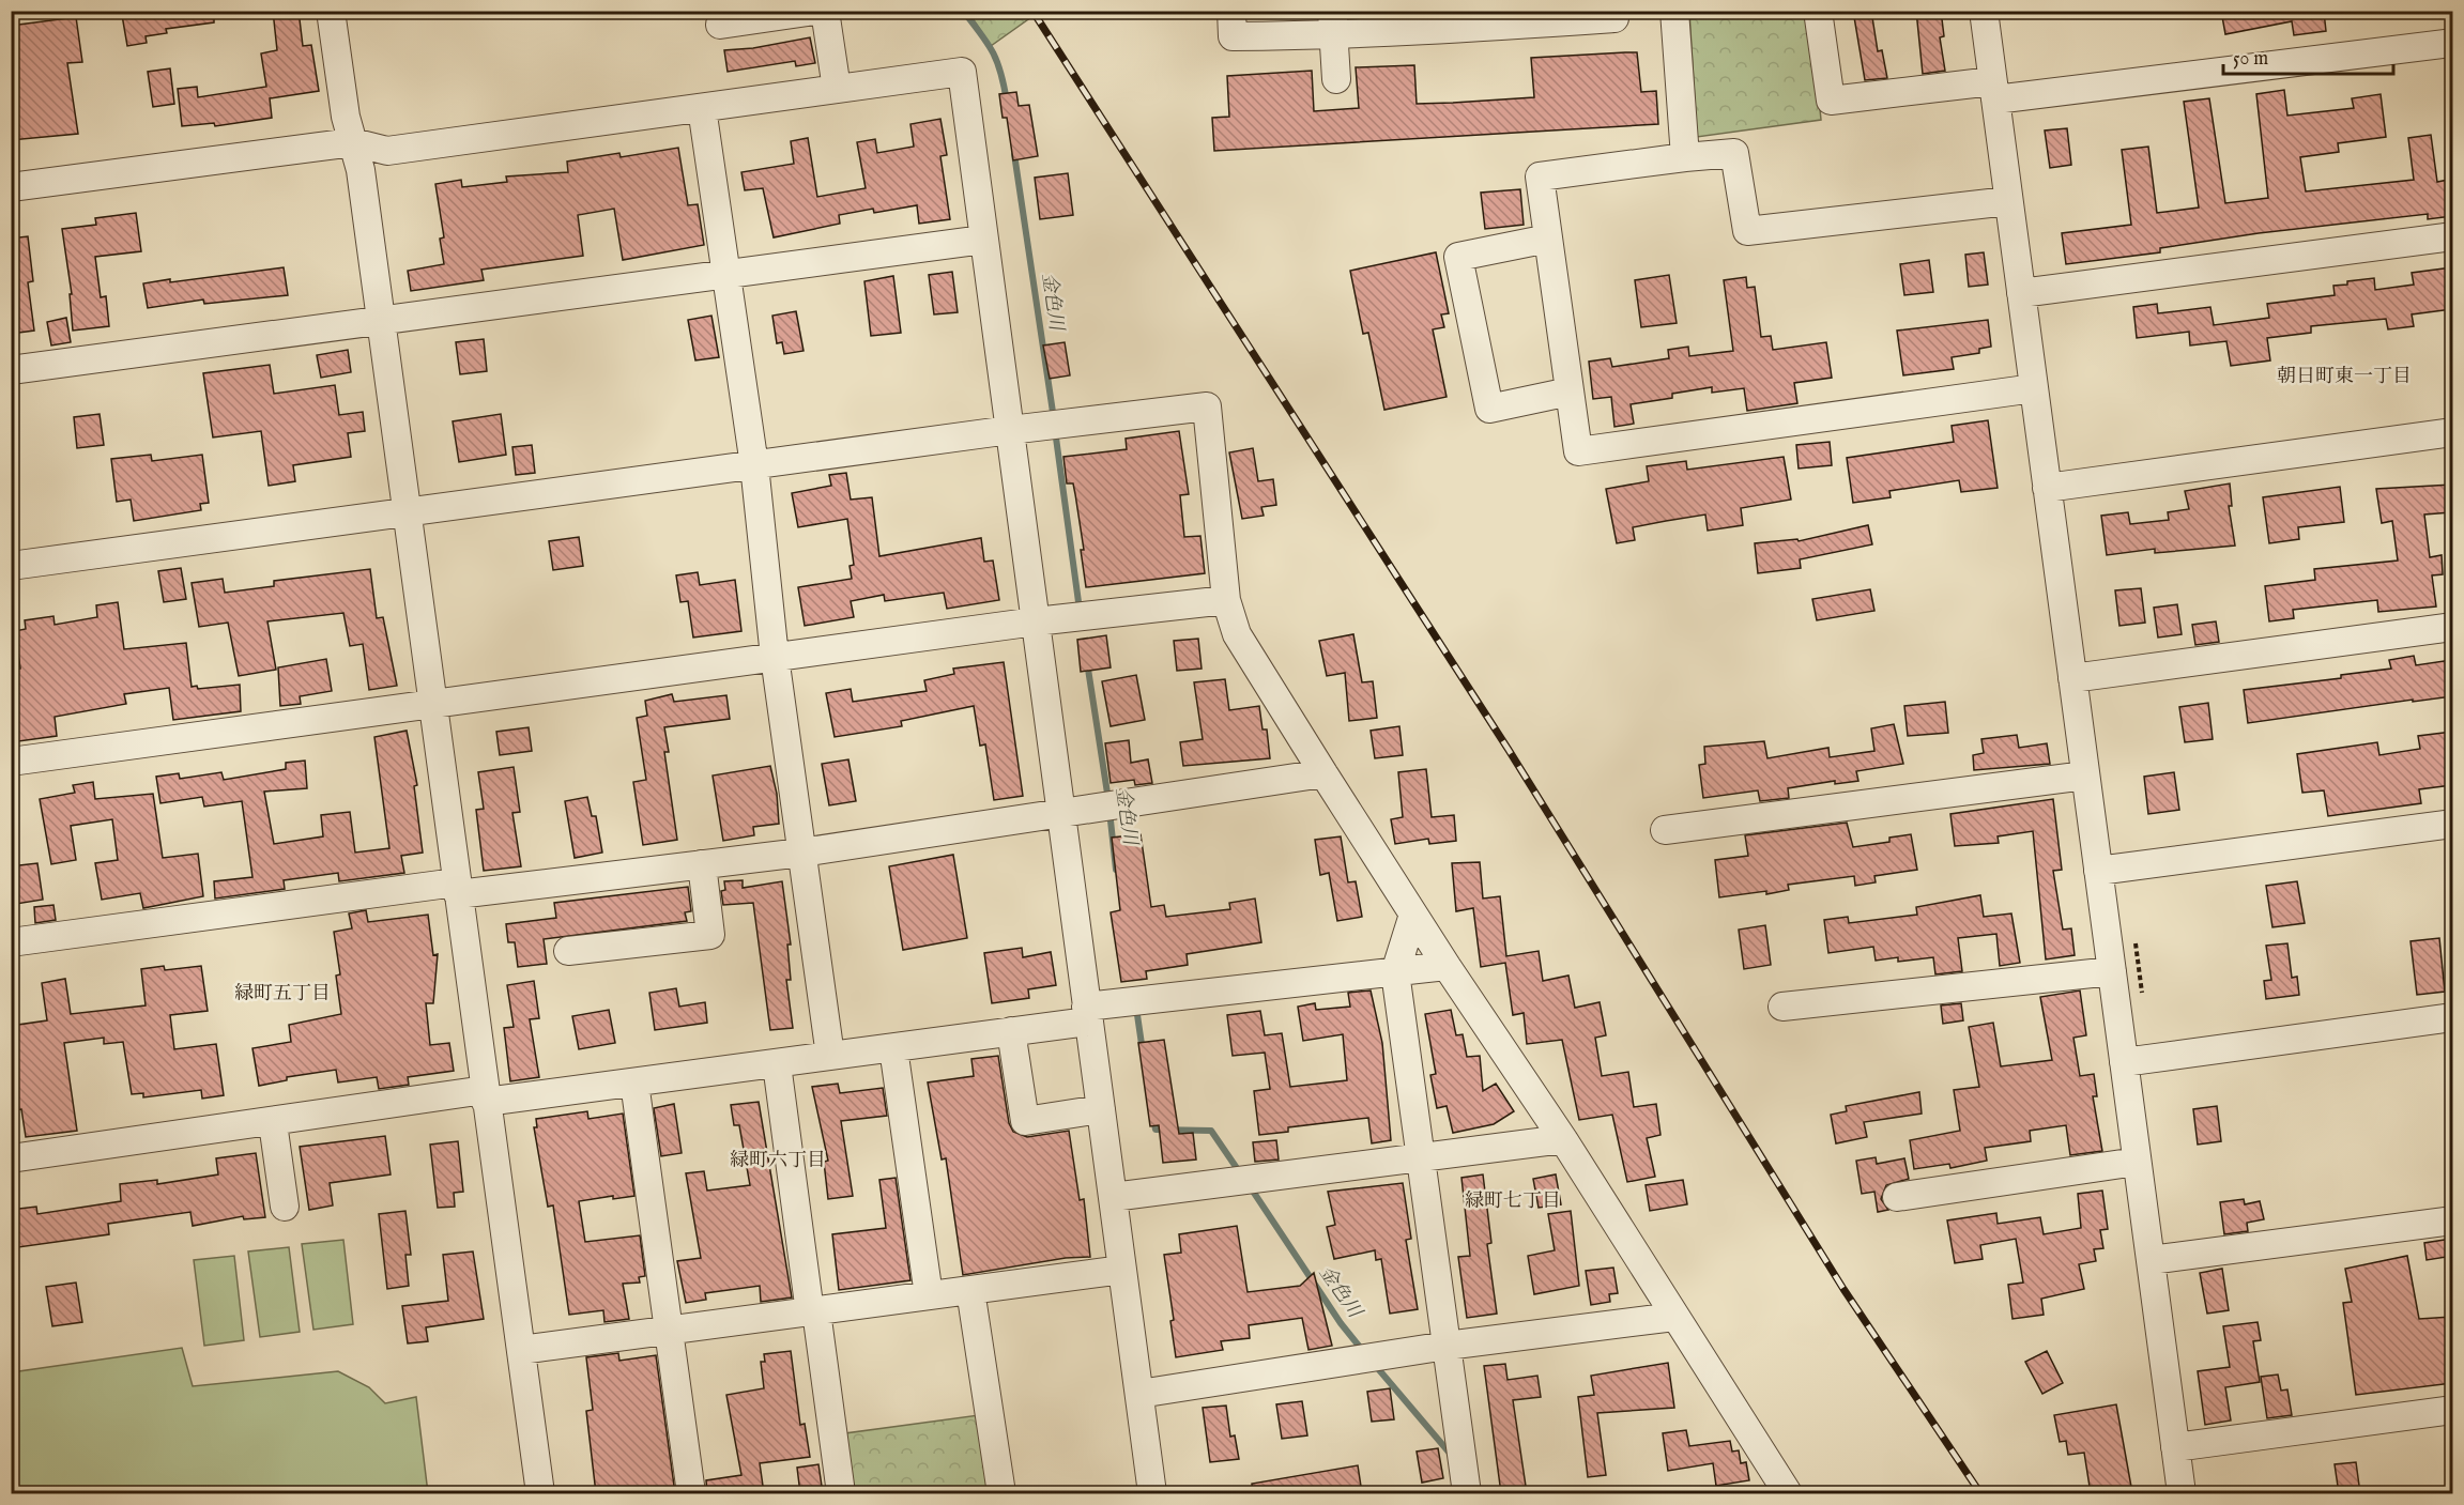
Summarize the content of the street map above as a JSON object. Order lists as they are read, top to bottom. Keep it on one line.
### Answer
{"districts":["朝日町東一丁目","緑町五丁目","緑町六丁目","緑町七丁目"],"water":["金色川"],"scale_bar":"50 m"}
